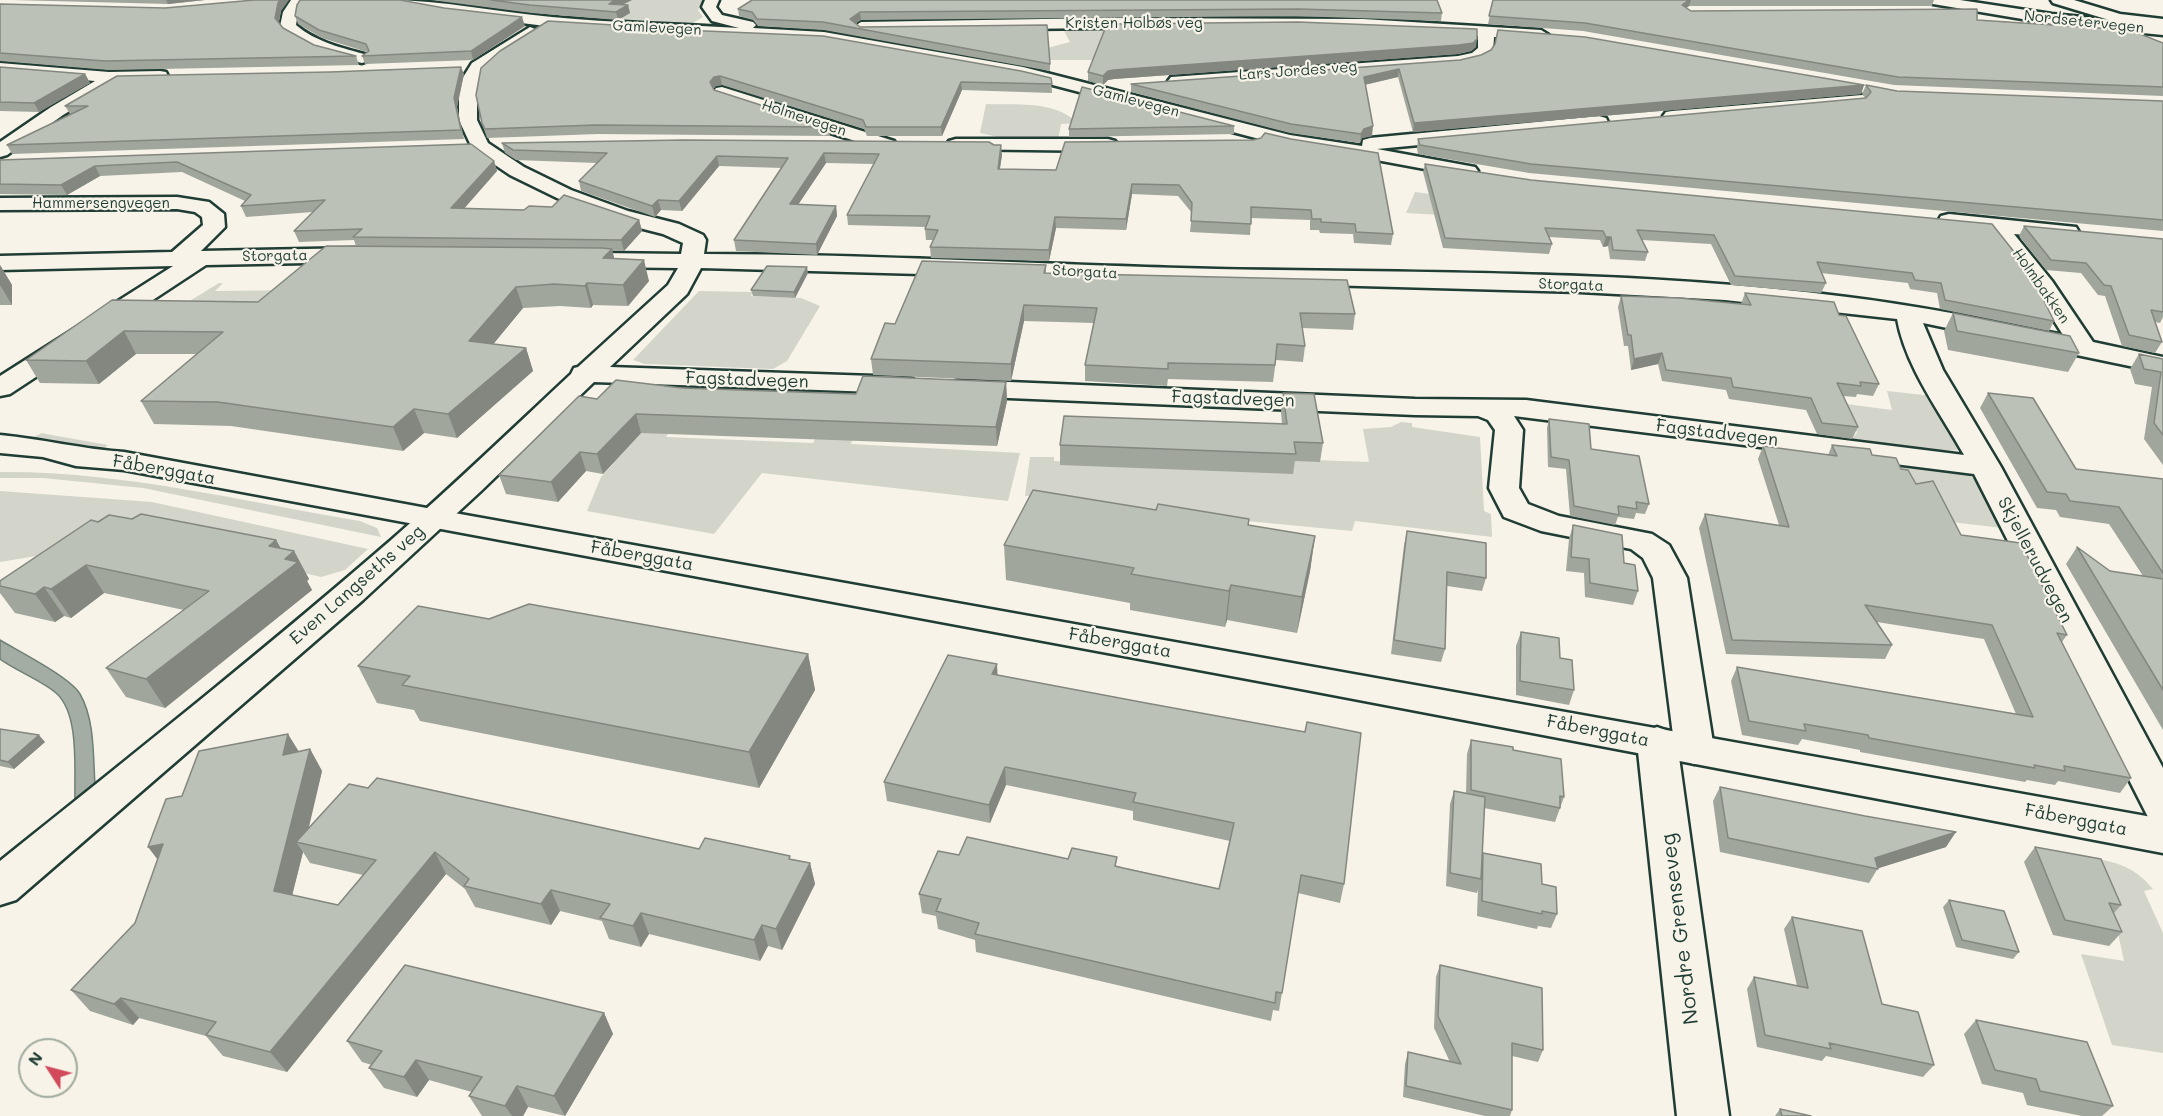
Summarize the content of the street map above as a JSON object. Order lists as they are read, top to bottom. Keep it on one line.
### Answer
{"streets":{"street":["Nordsetervegen","Kristen Holbøs veg","Gamlevegen","Lars Jordes veg","Holmevegen","Hammersengvegen","Storgata","Holmbakken","Fagstadvegen","Fåberggata","Skjellerudvegen","Even Langseths veg","Nordre Grenseveg"]},"crossings":[["Kristen Holbøs veg","Lars Jordes veg"],["Hammersengvegen","Storgata"],["Storgata","Holmbakken"],["Storgata","Skjellerudvegen"],["Storgata","Even Langseths veg"],["Fagstadvegen","Skjellerudvegen"],["Fagstadvegen","Even Langseths veg"],["Fagstadvegen","Nordre Grenseveg"],["Fåberggata","Skjellerudvegen"],["Fåberggata","Even Langseths veg"],["Fåberggata","Nordre Grenseveg"]],"north":"top left"}
